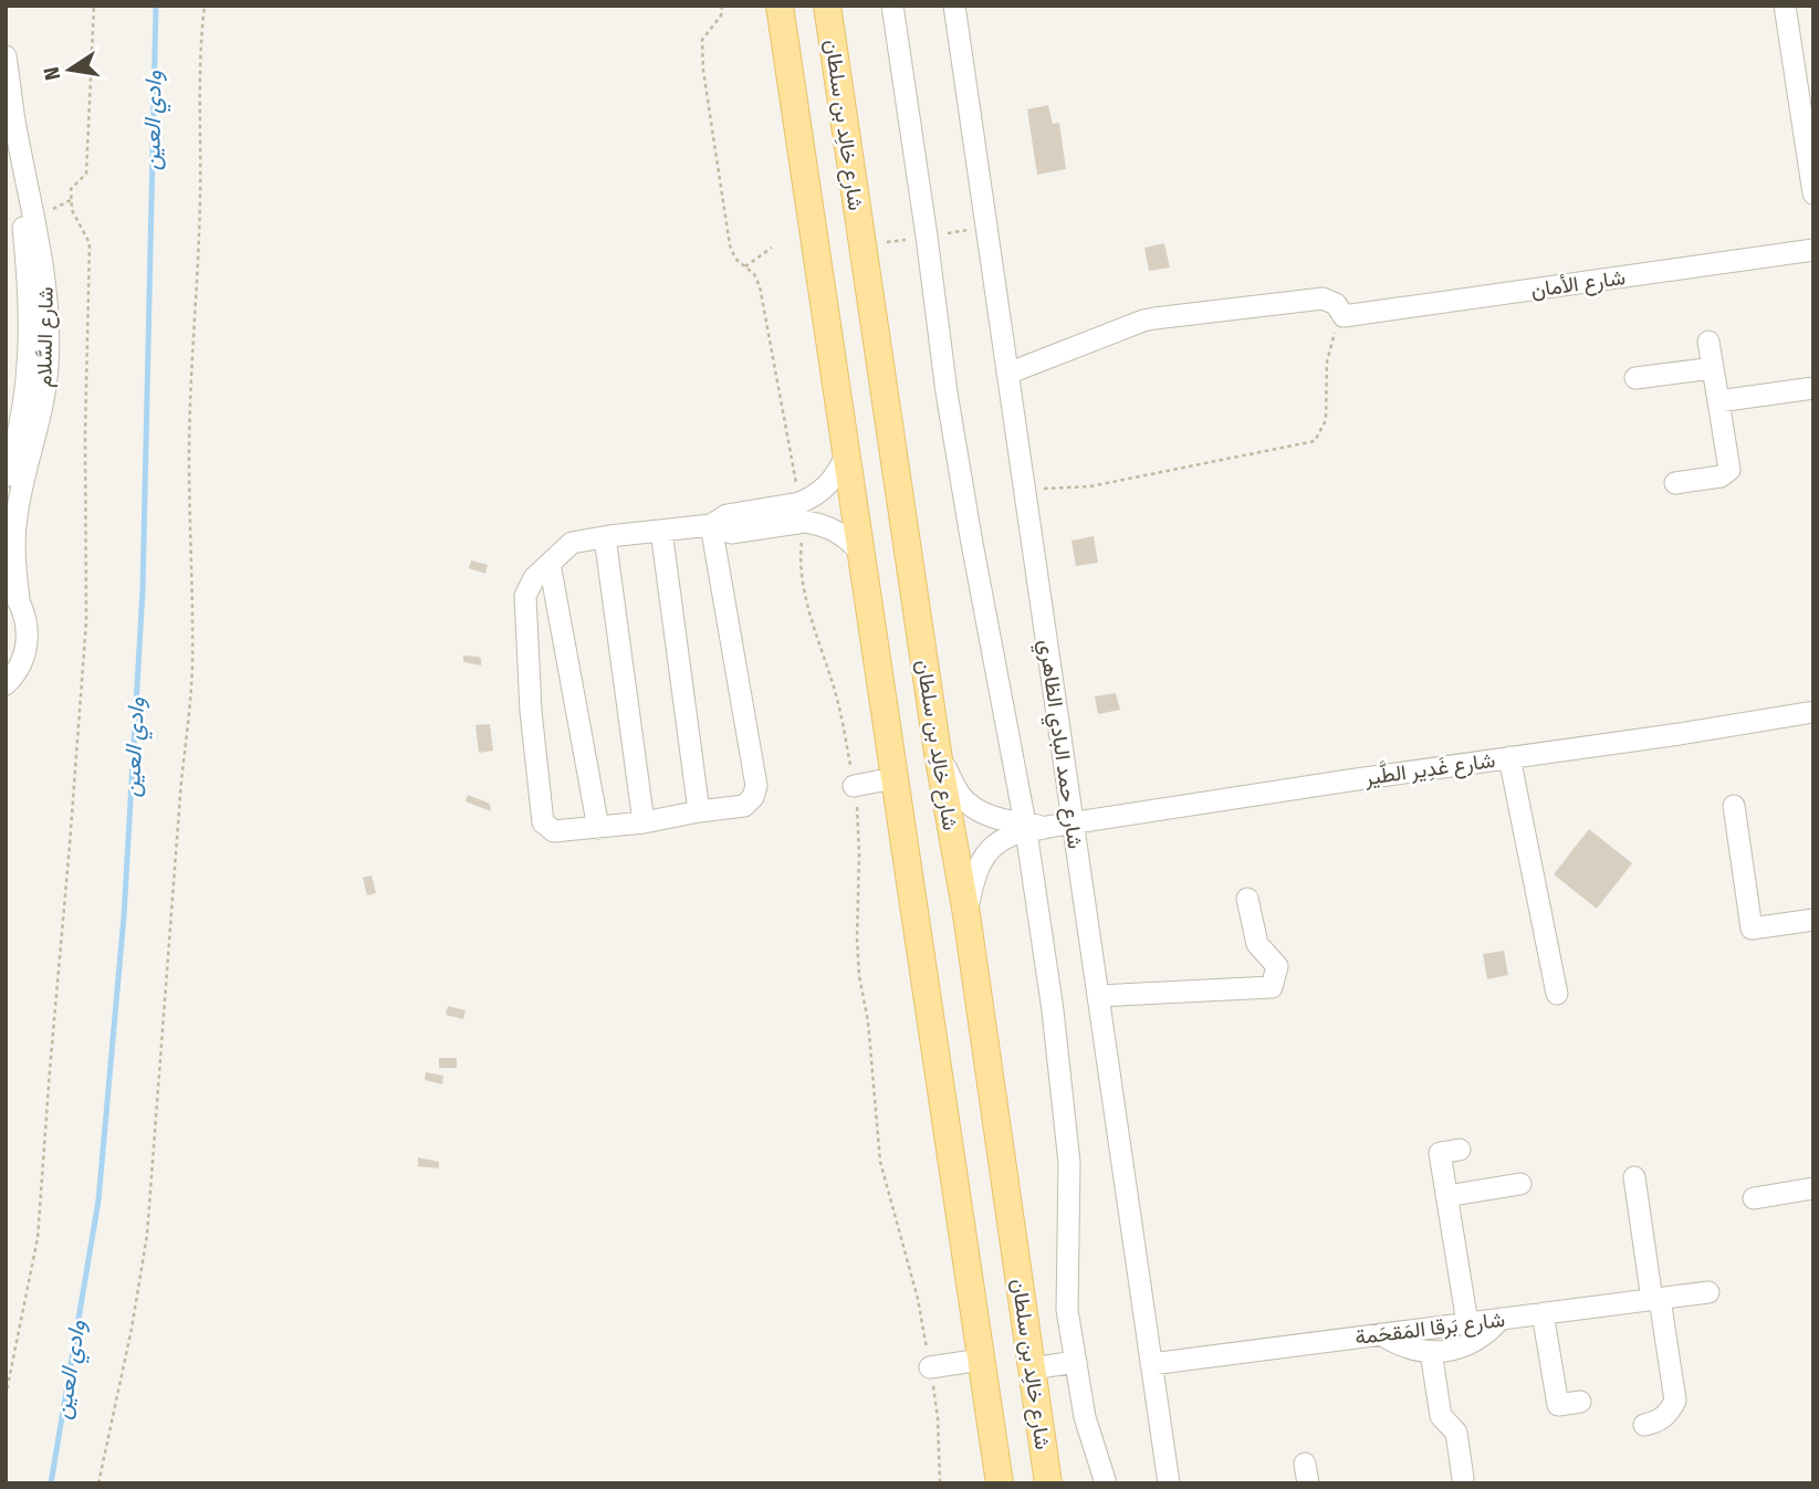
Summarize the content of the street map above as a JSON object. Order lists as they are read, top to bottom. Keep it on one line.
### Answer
{"streets":{"main road":["شارع خالِد بن سلطان"],"street":["شارع الأمان","شارع السَّلام","شارع حمد البادي الظاهري","شارع غَدِير الطَّير","شارع بَرقا المَقحَمة"]},"crossings":[["شارع خالِد بن سلطان","شارع غَدِير الطَّير"],["شارع حمد البادي الظاهري","شارع غَدِير الطَّير"],["شارع حمد البادي الظاهري","شارع بَرقا المَقحَمة"]],"water":["وادي العين"],"north":"left"}
